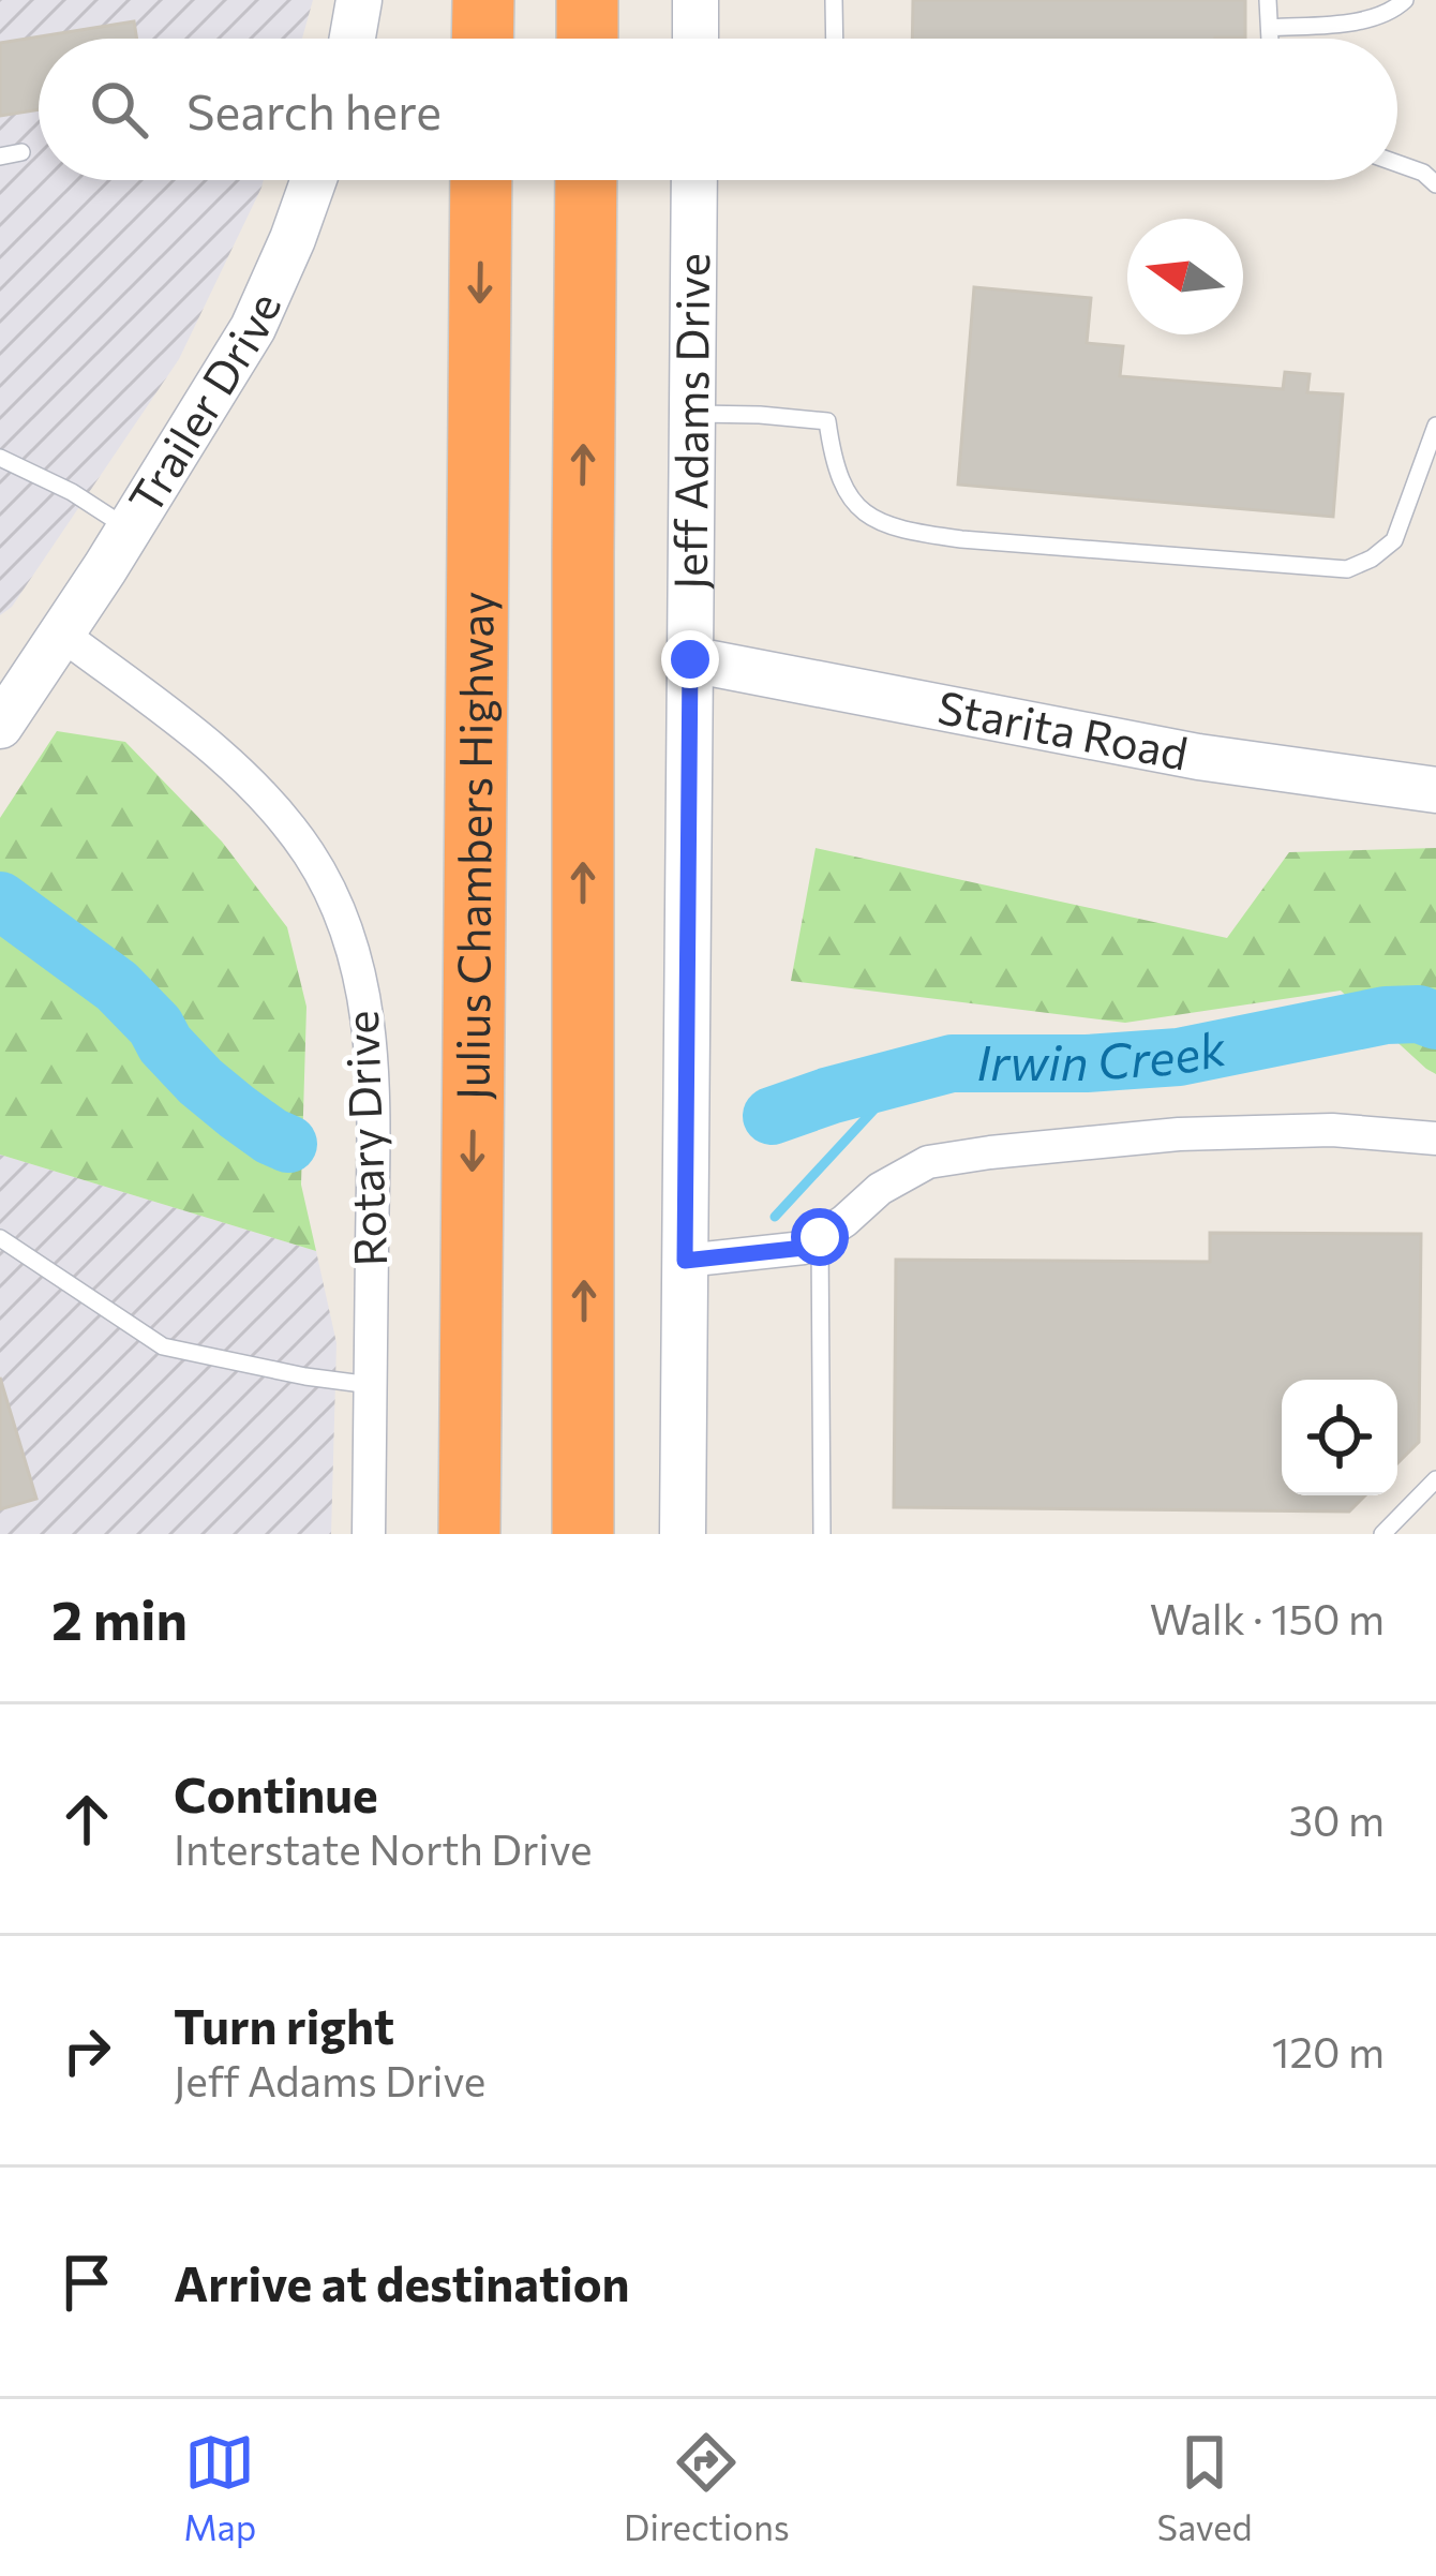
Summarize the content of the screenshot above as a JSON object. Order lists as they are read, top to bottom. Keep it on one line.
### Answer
{"streets":{"highway":["Julius Chambers Highway"],"street":["Trailer Drive","Jeff Adams Drive","Starita Road","Rotary Drive"]},"crossings":[["Trailer Drive","Rotary Drive"],["Jeff Adams Drive","Starita Road"]],"water":["Irwin Creek"],"north":"left","page":{"search":"Search here","heading":["2 min","Walk · 150 m"],"list":[["Continue","Interstate North Drive","30 m"],["Turn right","Jeff Adams Drive","120 m"],"Arrive at destination"],"nav":["Map","Directions","Saved"]}}
